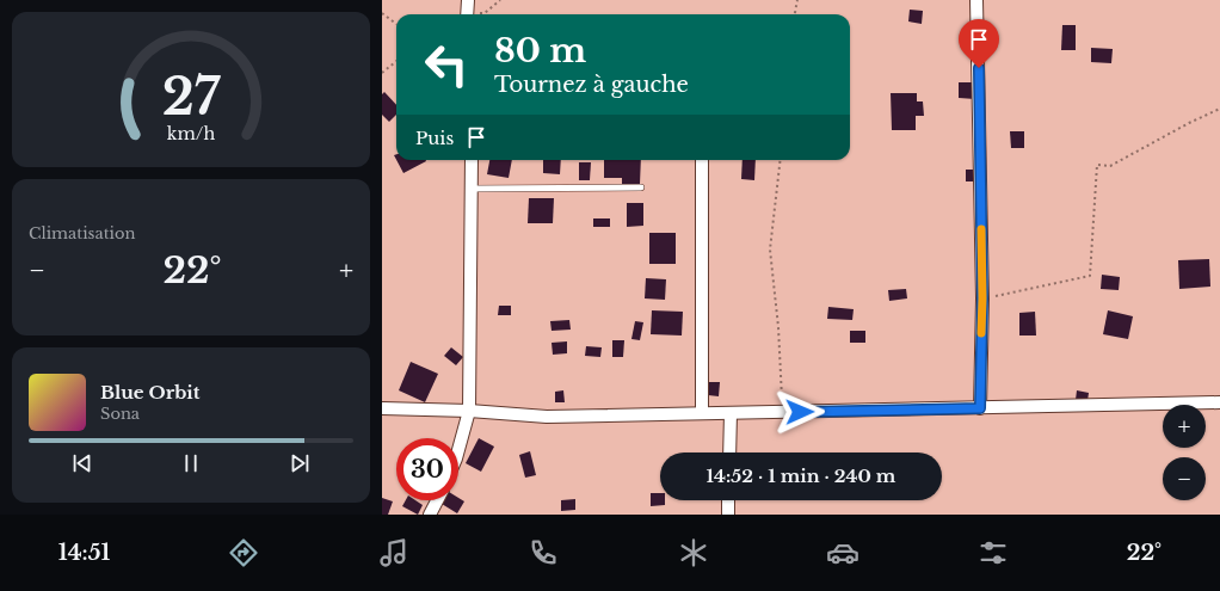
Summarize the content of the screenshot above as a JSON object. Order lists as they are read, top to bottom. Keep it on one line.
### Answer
{"page":{"turn":["80 m","Tournez à gauche"],"then":"Puis","tile":"Climatisation","heat":["−","22°","+"],"song":["Blue Orbit","Sona"],"map_buttons":["+","−"],"limit":"30","trip":"14:52 · 1 min · 240 m","tabs":["14:51","22°"],"gauge":["27","km/h"]}}
